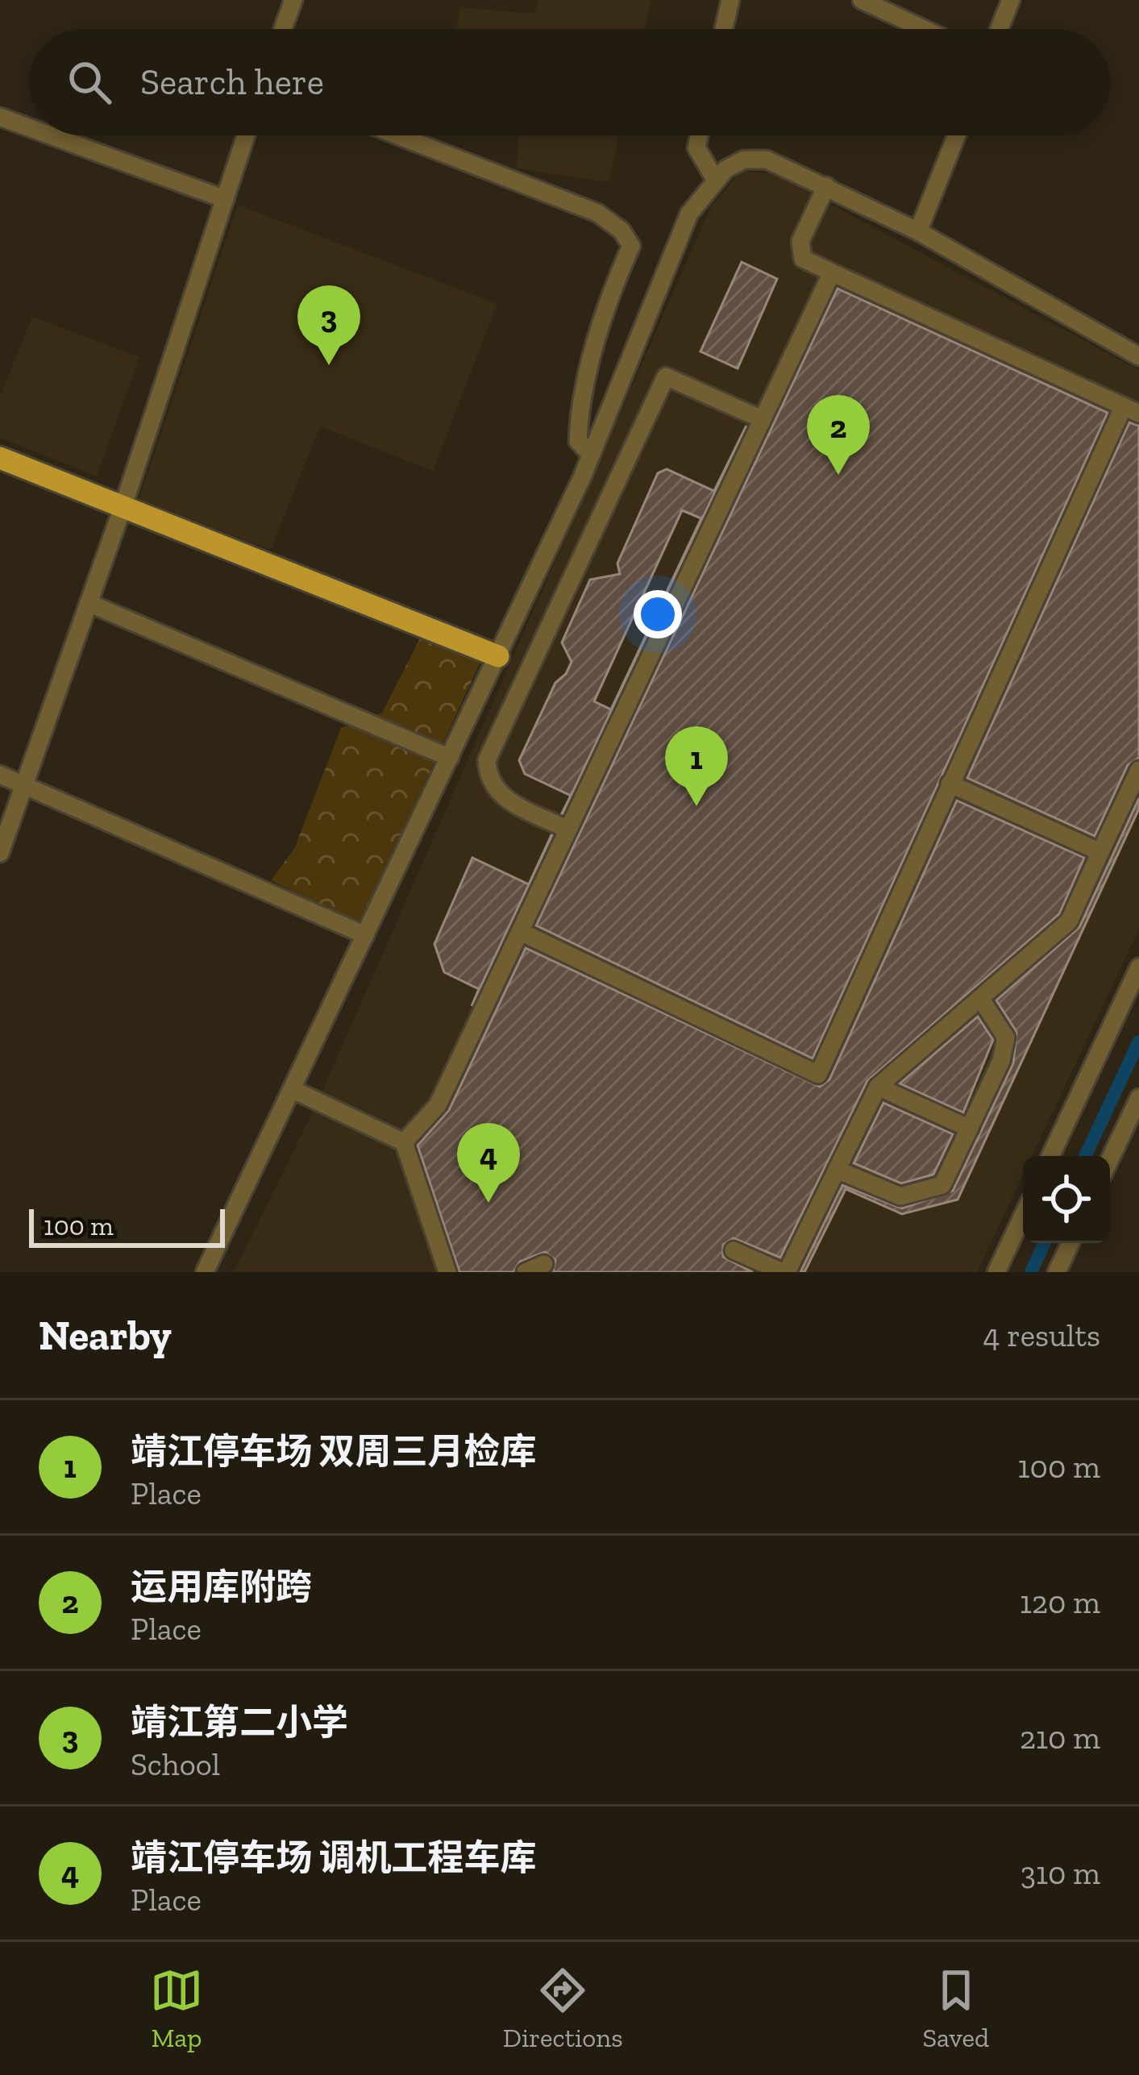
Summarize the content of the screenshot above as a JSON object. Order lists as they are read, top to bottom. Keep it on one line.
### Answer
{"scale_bar":"100 m","page":{"search":"Search here","pins":["3","2","1","4"],"scale":"100 m","heading":["Nearby","4 results"],"list":[{"mark":"1","name":"靖江停车场 双周三月检库","note":"Place","value":"100 m"},{"mark":"2","name":"运用库附跨","note":"Place","value":"120 m"},{"mark":"3","name":"靖江第二小学","note":"School","value":"210 m"},{"mark":"4","name":"靖江停车场 调机工程车库","note":"Place","value":"310 m"}],"nav":["Map","Directions","Saved"]}}
